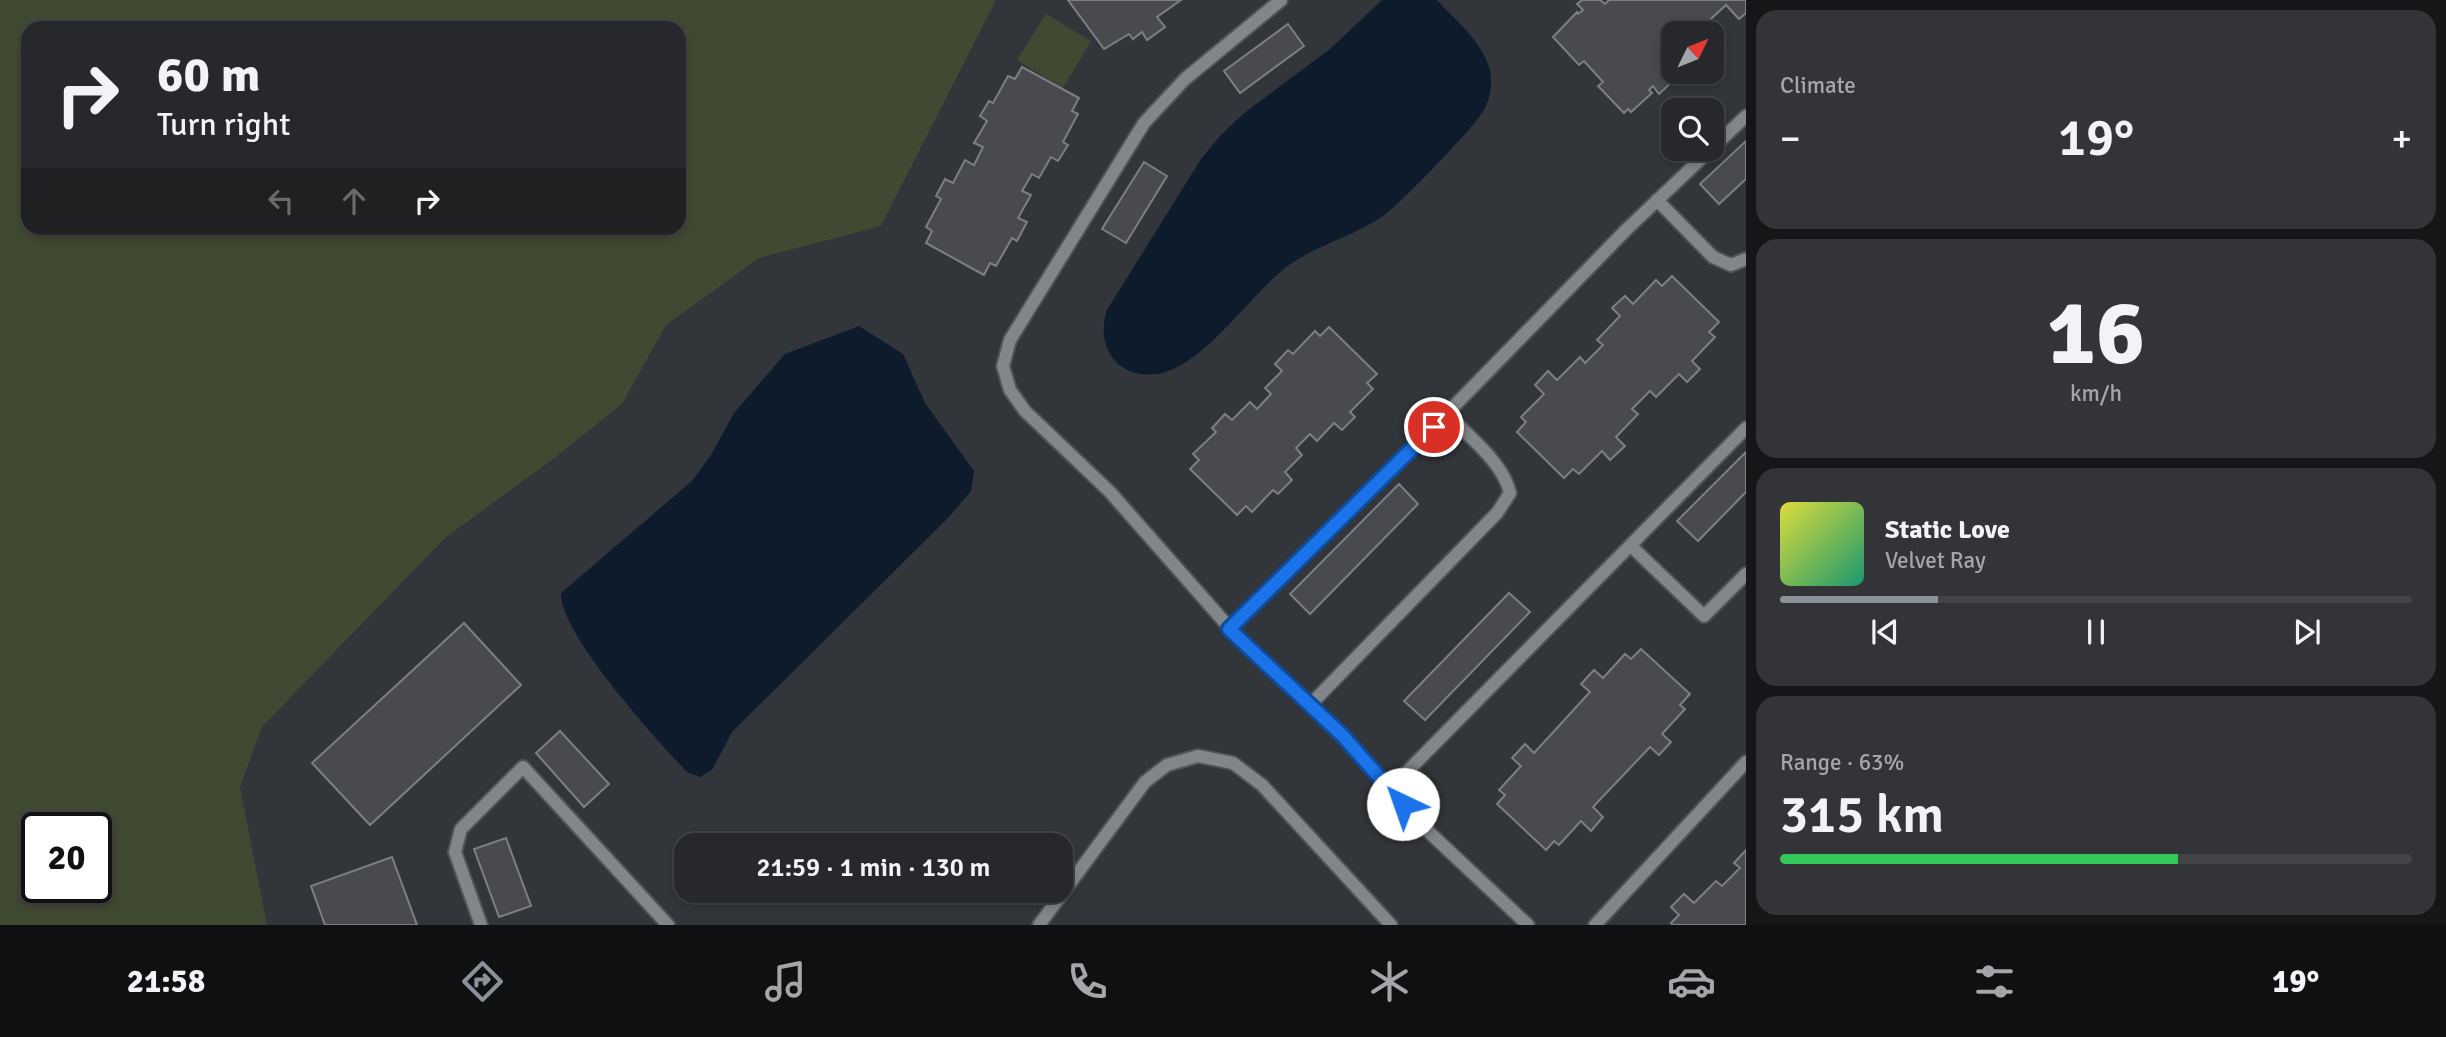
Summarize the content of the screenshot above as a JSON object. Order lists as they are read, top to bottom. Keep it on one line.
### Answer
{"north":"top right","page":{"tile":["Climate",["16","km/h"],["Range · 63%","315 km"]],"turn":["60 m","Turn right"],"heat":["−","19°","+"],"song":["Static Love","Velvet Ray"],"limit":"20","trip":"21:59 · 1 min · 130 m","tabs":["21:58","19°"]}}
